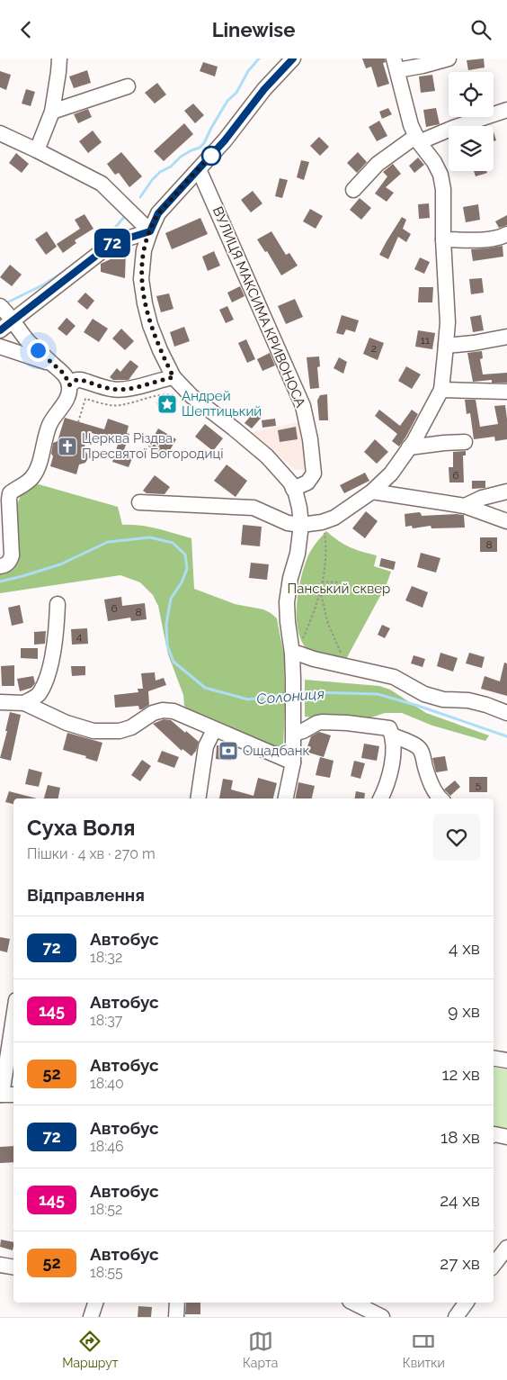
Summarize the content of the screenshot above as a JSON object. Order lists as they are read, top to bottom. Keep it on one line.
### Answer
{"streets":{"street":["ВУЛИЦЯ МАКСИМА КРИВОНОСА"]},"water":["Солониця"],"parks":["Панський сквер"],"places":{"place":["Андрей Шептицький"],"church":["Церква Різдва Пресвятої Богородиці"],"bank":["Ощадбанк"]},"lines":["bus line 72"],"house_numbers":["11","2","6","8","6","8","4","5"],"page":{"header":"Linewise","on_map":"72","heading":[["Суха Воля","Пішки · 4 хв · 270 m"],"Відправлення"],"list":[{"mark":"72","name":"Автобус","note":"18:32","value":"4 хв"},{"mark":"145","name":"Автобус","note":"18:37","value":"9 хв"},{"mark":"52","name":"Автобус","note":"18:40","value":"12 хв"},{"mark":"72","name":"Автобус","note":"18:46","value":"18 хв"},{"mark":"145","name":"Автобус","note":"18:52","value":"24 хв"},{"mark":"52","name":"Автобус","note":"18:55","value":"27 хв"}],"tabs":["Маршрут","Карта","Квитки"]}}
